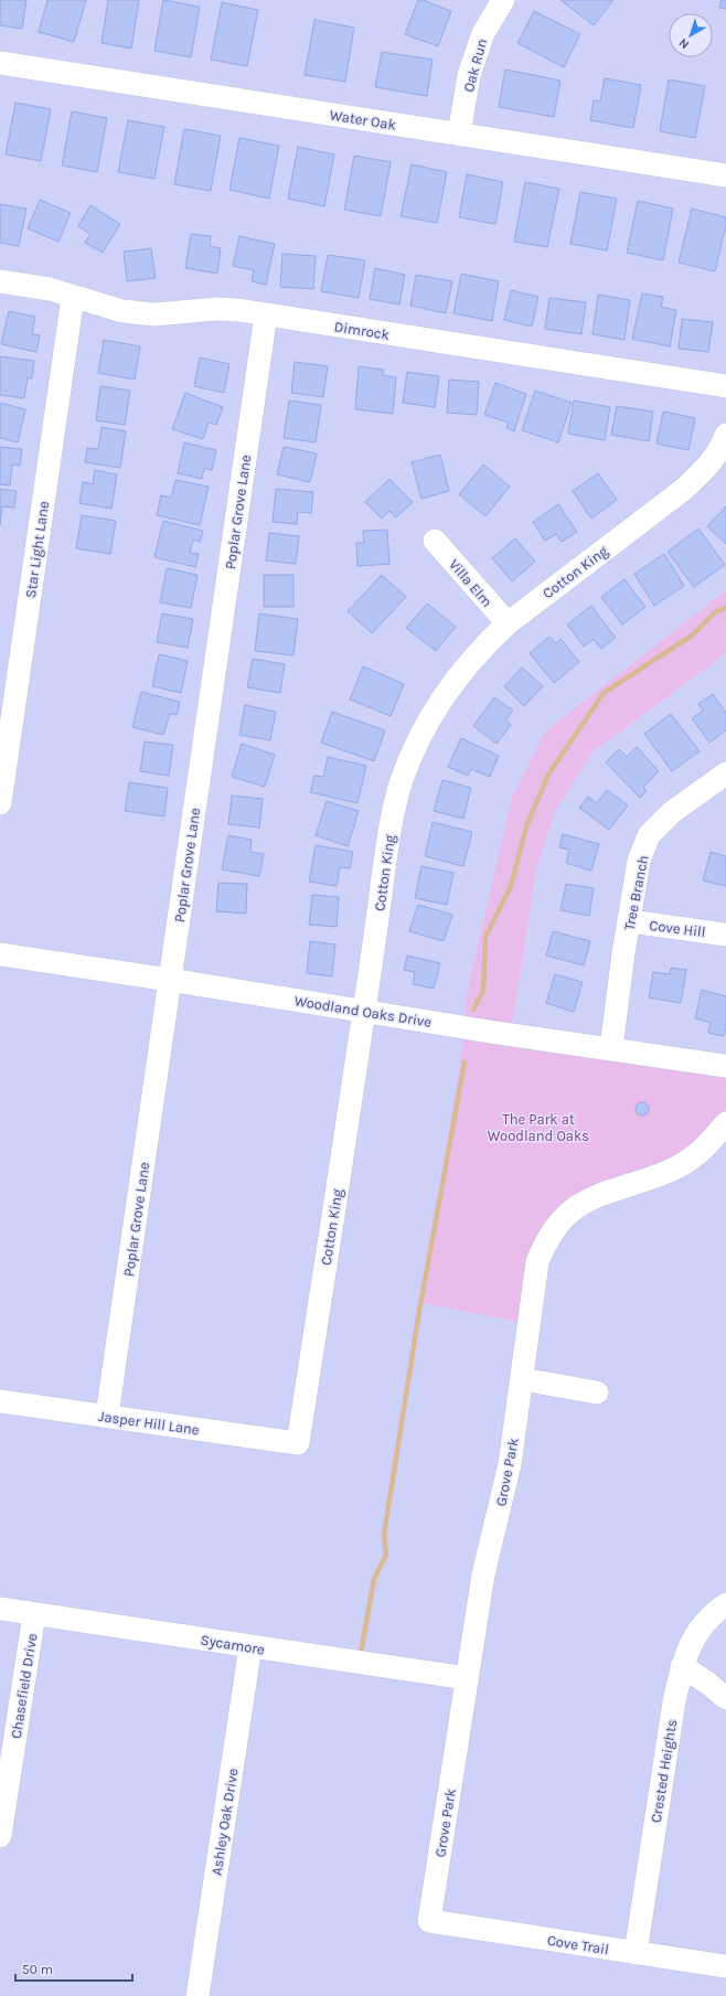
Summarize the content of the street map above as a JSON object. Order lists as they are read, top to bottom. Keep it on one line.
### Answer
{"streets":{"street":["Oak Run","Water Oak","Dimrock","Poplar Grove Lane","Star Light Lane","Cotton King","Villa Elm","Tree Branch","Cove Hill","Woodland Oaks Drive","Jasper Hill Lane","Grove Park","Sycamore","Chasefield Drive","Crested Heights","Ashley Oak Drive","Cove Trail"]},"crossings":[["Oak Run","Water Oak"],["Dimrock","Poplar Grove Lane"],["Dimrock","Star Light Lane"],["Poplar Grove Lane","Woodland Oaks Drive"],["Poplar Grove Lane","Jasper Hill Lane"],["Cotton King","Villa Elm"],["Cotton King","Woodland Oaks Drive"],["Cotton King","Jasper Hill Lane"],["Tree Branch","Cove Hill"],["Tree Branch","Woodland Oaks Drive"],["Grove Park","Sycamore"],["Grove Park","Cove Trail"],["Sycamore","Chasefield Drive"],["Sycamore","Ashley Oak Drive"],["Crested Heights","Cove Trail"]],"parks":["The Park at Woodland Oaks"],"scale_bar":"50 m","north":"bottom left"}
